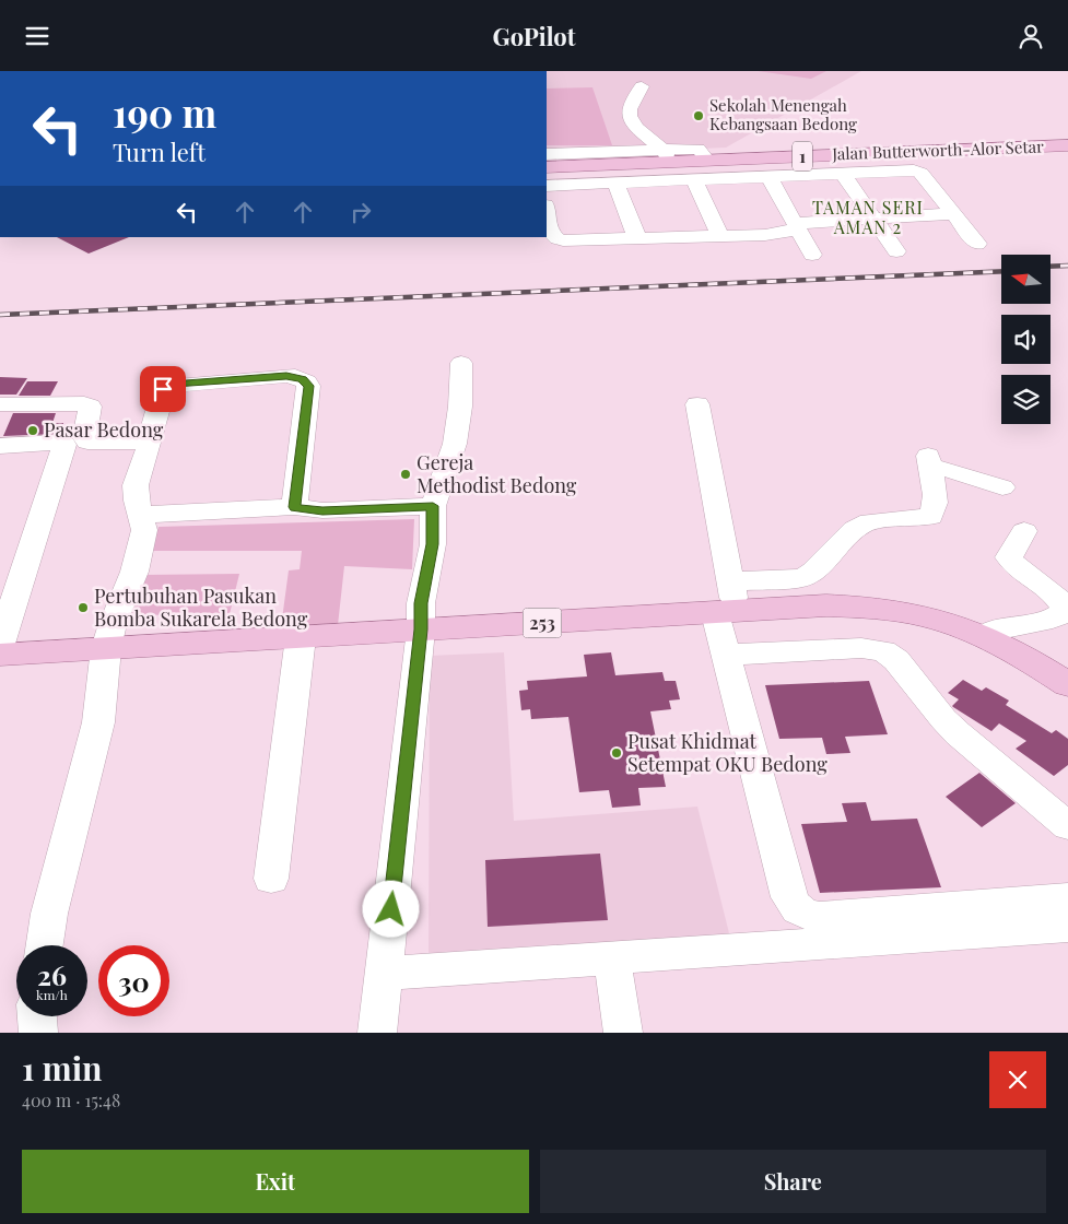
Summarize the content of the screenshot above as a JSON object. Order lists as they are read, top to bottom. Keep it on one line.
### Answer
{"streets":{"main road":["Jalan Butterworth-Alor Setar","1","253"]},"districts":["TAMAN SERI AMAN 2"],"places":["Sekolah Menengah Kebangsaan Bedong","Pasar Bedong","Gereja Methodist Bedong","Pertubuhan Pasukan Bomba Sukarela Bedong","Pusat Khidmat Setempat OKU Bedong"],"north":"left","page":{"header":"GoPilot","turn":["190 m","Turn left"],"speed":"26 km/h","limit":"30","heading":["1 min","400 m · 15:48"],"buttons":["Exit","Share"]}}
